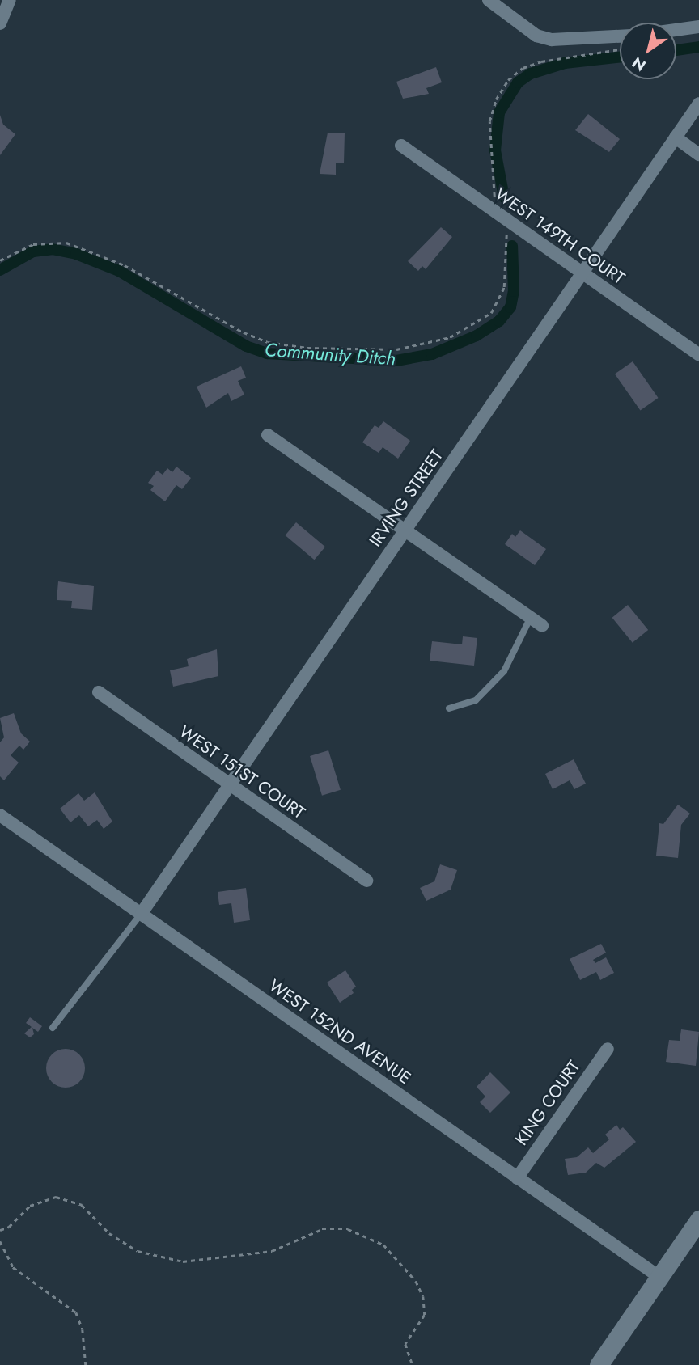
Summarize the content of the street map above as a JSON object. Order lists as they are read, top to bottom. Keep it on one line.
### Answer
{"streets":{"street":["WEST 149TH COURT","IRVING STREET","WEST 151ST COURT","WEST 152ND AVENUE","KING COURT"]},"crossings":[["WEST 149TH COURT","IRVING STREET"],["IRVING STREET","WEST 151ST COURT"],["IRVING STREET","WEST 152ND AVENUE"],["WEST 152ND AVENUE","KING COURT"]],"water":["Community Ditch"],"north":"bottom left"}
